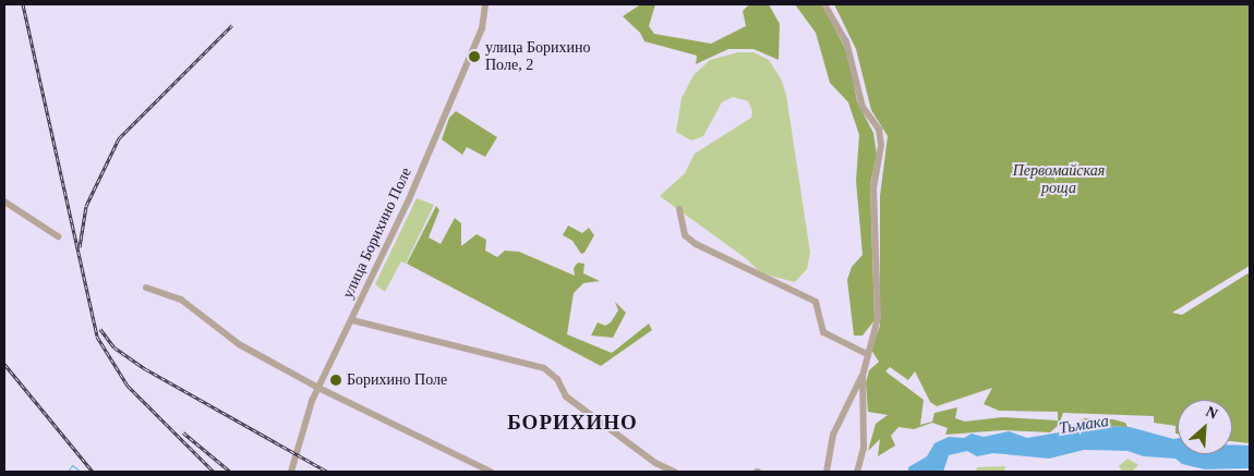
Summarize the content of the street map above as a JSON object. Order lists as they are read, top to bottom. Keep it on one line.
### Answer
{"streets":{"street":["улица Борихино Поле"]},"districts":["БОРИХИНО"],"water":["Тьмака"],"parks":["Первомайская роща"],"places":["улица Борихино Поле, 2","Борихино Поле"],"north":"top right"}
